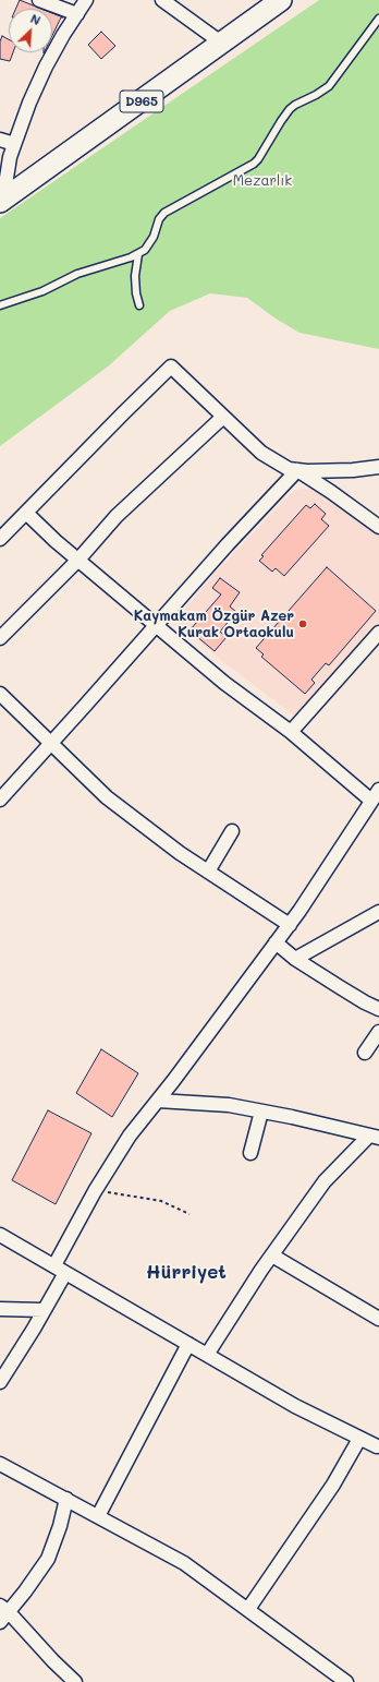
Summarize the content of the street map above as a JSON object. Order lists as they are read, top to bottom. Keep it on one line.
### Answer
{"streets":{"main road":["D965"]},"districts":["Hürriyet"],"parks":["Mezarlık"],"places":["Kaymakam Özgür Azer Kurak Ortaokulu"],"north":"top right"}
